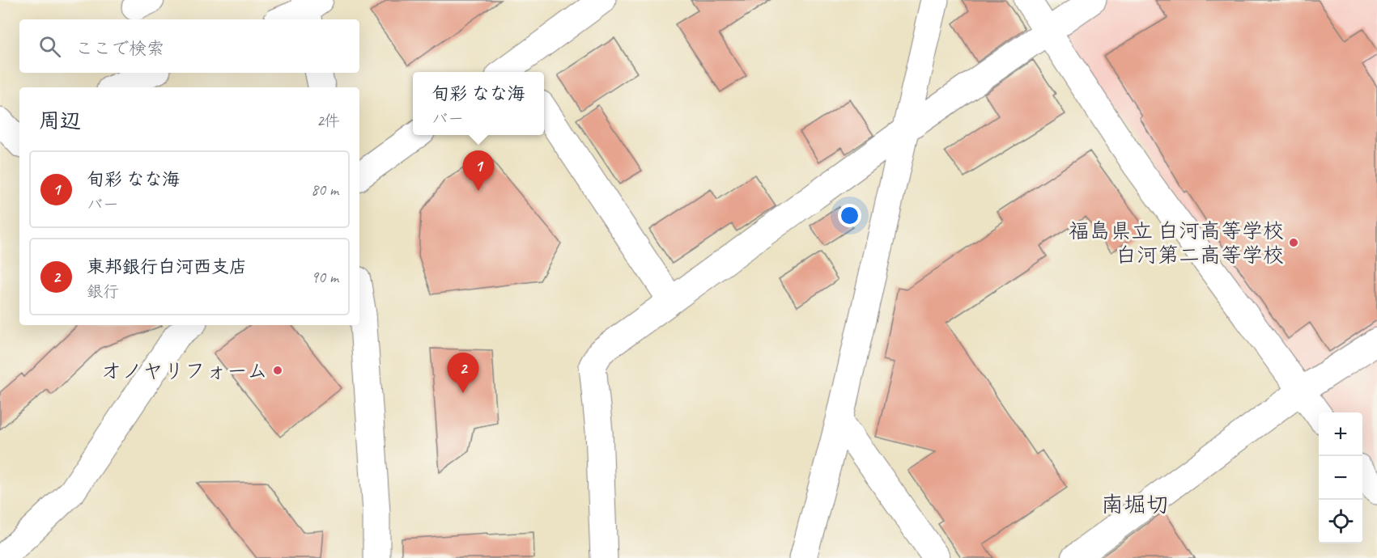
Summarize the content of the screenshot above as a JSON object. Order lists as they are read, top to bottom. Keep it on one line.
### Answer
{"districts":["南堀切"],"places":["福島県立 白河高等学校 白河第二高等学校","オノヤリフォーム"],"page":{"search":"ここで検索","popup":["旬彩 なな海","バー"],"heading":["周辺","2件"],"pins":["1","2"],"list":[{"mark":"1","name":"旬彩 なな海","note":"バー","value":"80 m"},{"mark":"2","name":"東邦銀行白河西支店","note":"銀行","value":"90 m"}],"map_buttons":["+","−"]}}
